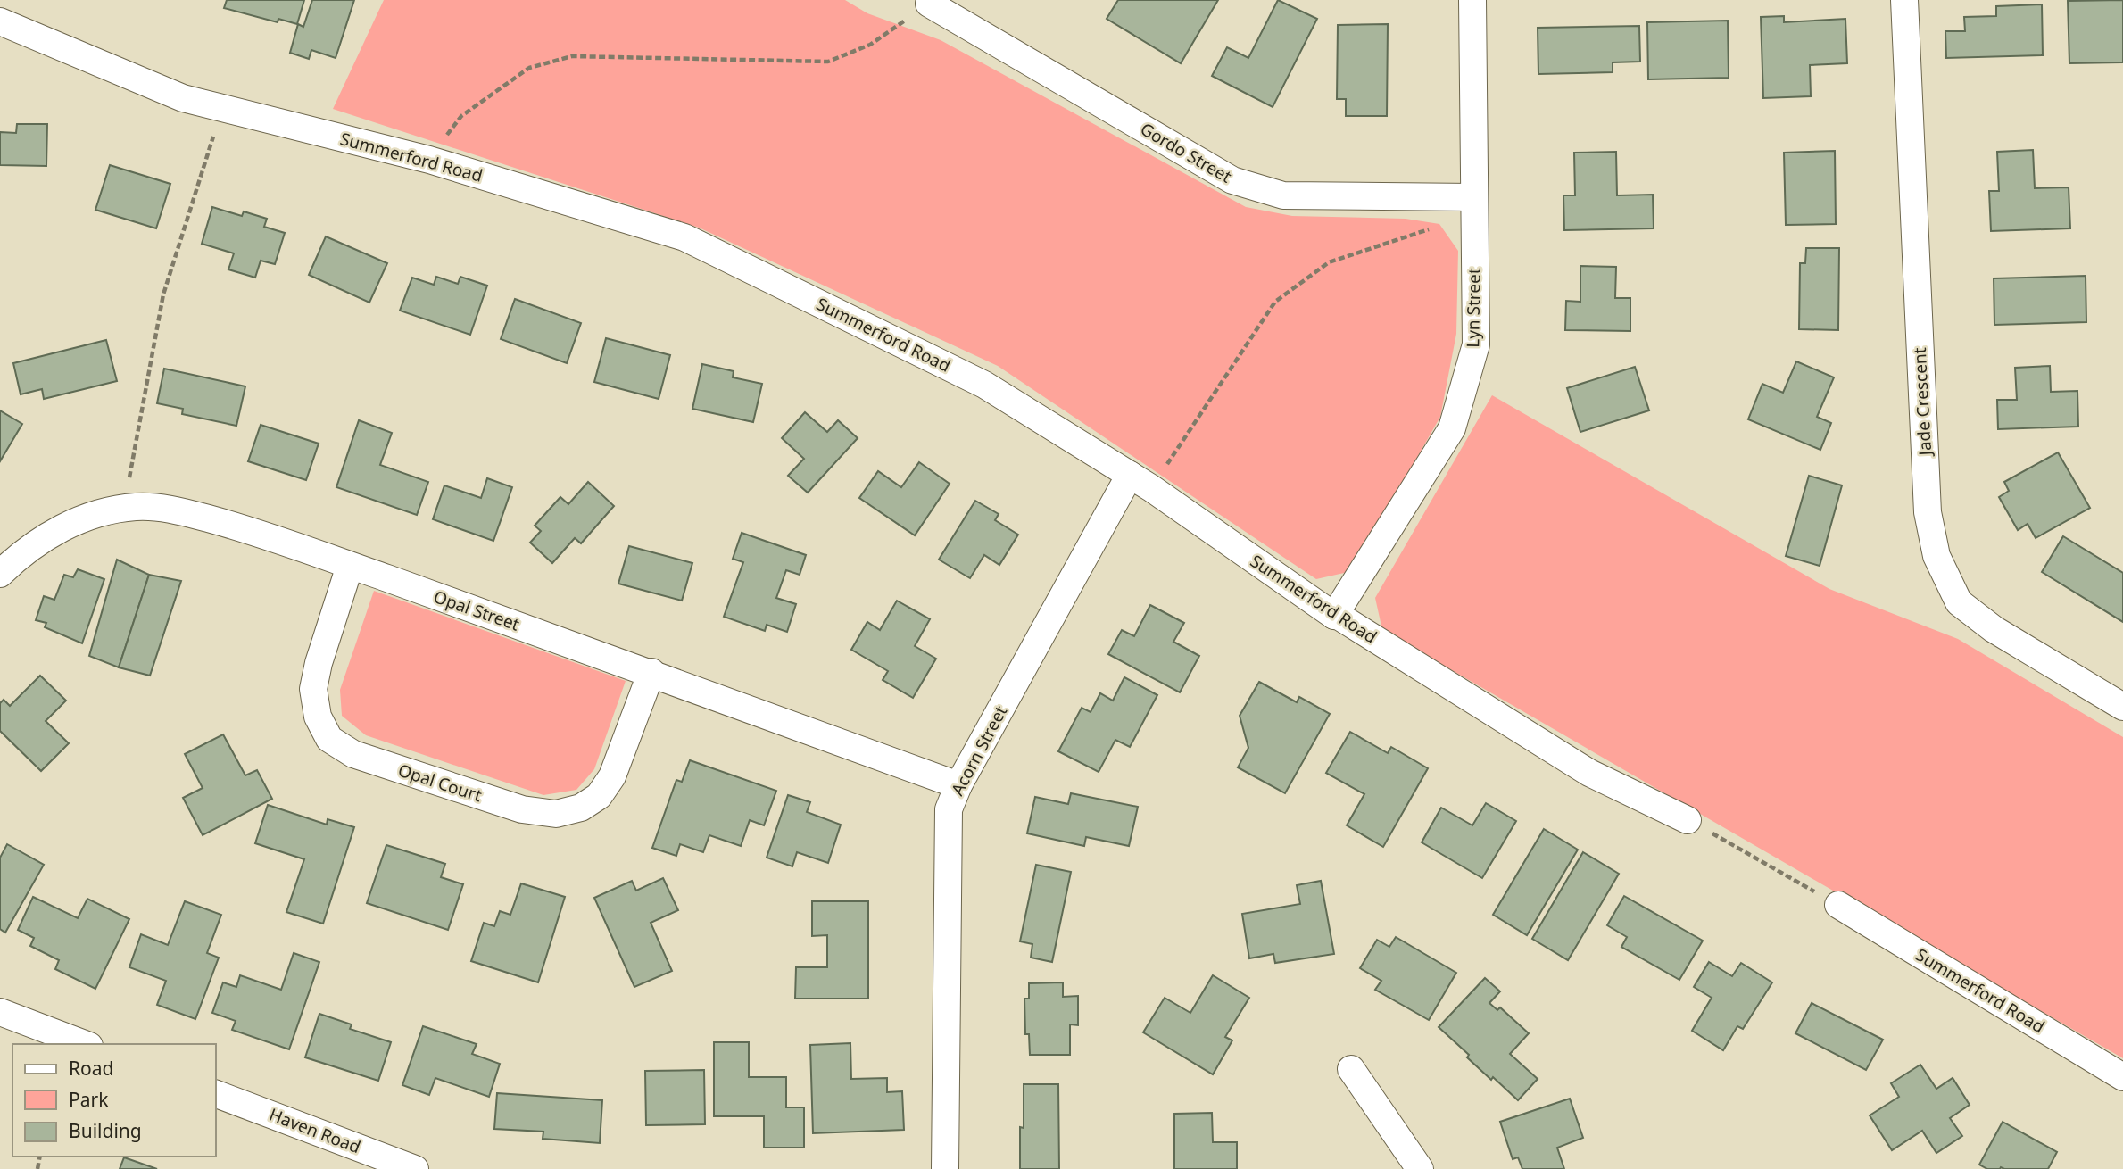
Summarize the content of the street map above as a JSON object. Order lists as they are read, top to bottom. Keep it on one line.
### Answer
{"streets":{"street":["Gordo Street","Summerford Road","Lyn Street","Jade Crescent","Opal Street","Acorn Street","Opal Court","Haven Road"]},"crossings":[["Gordo Street","Lyn Street"],["Summerford Road","Lyn Street"],["Summerford Road","Acorn Street"],["Opal Street","Acorn Street"],["Opal Street","Opal Court"]],"legend":["Road","Park","Building"]}
